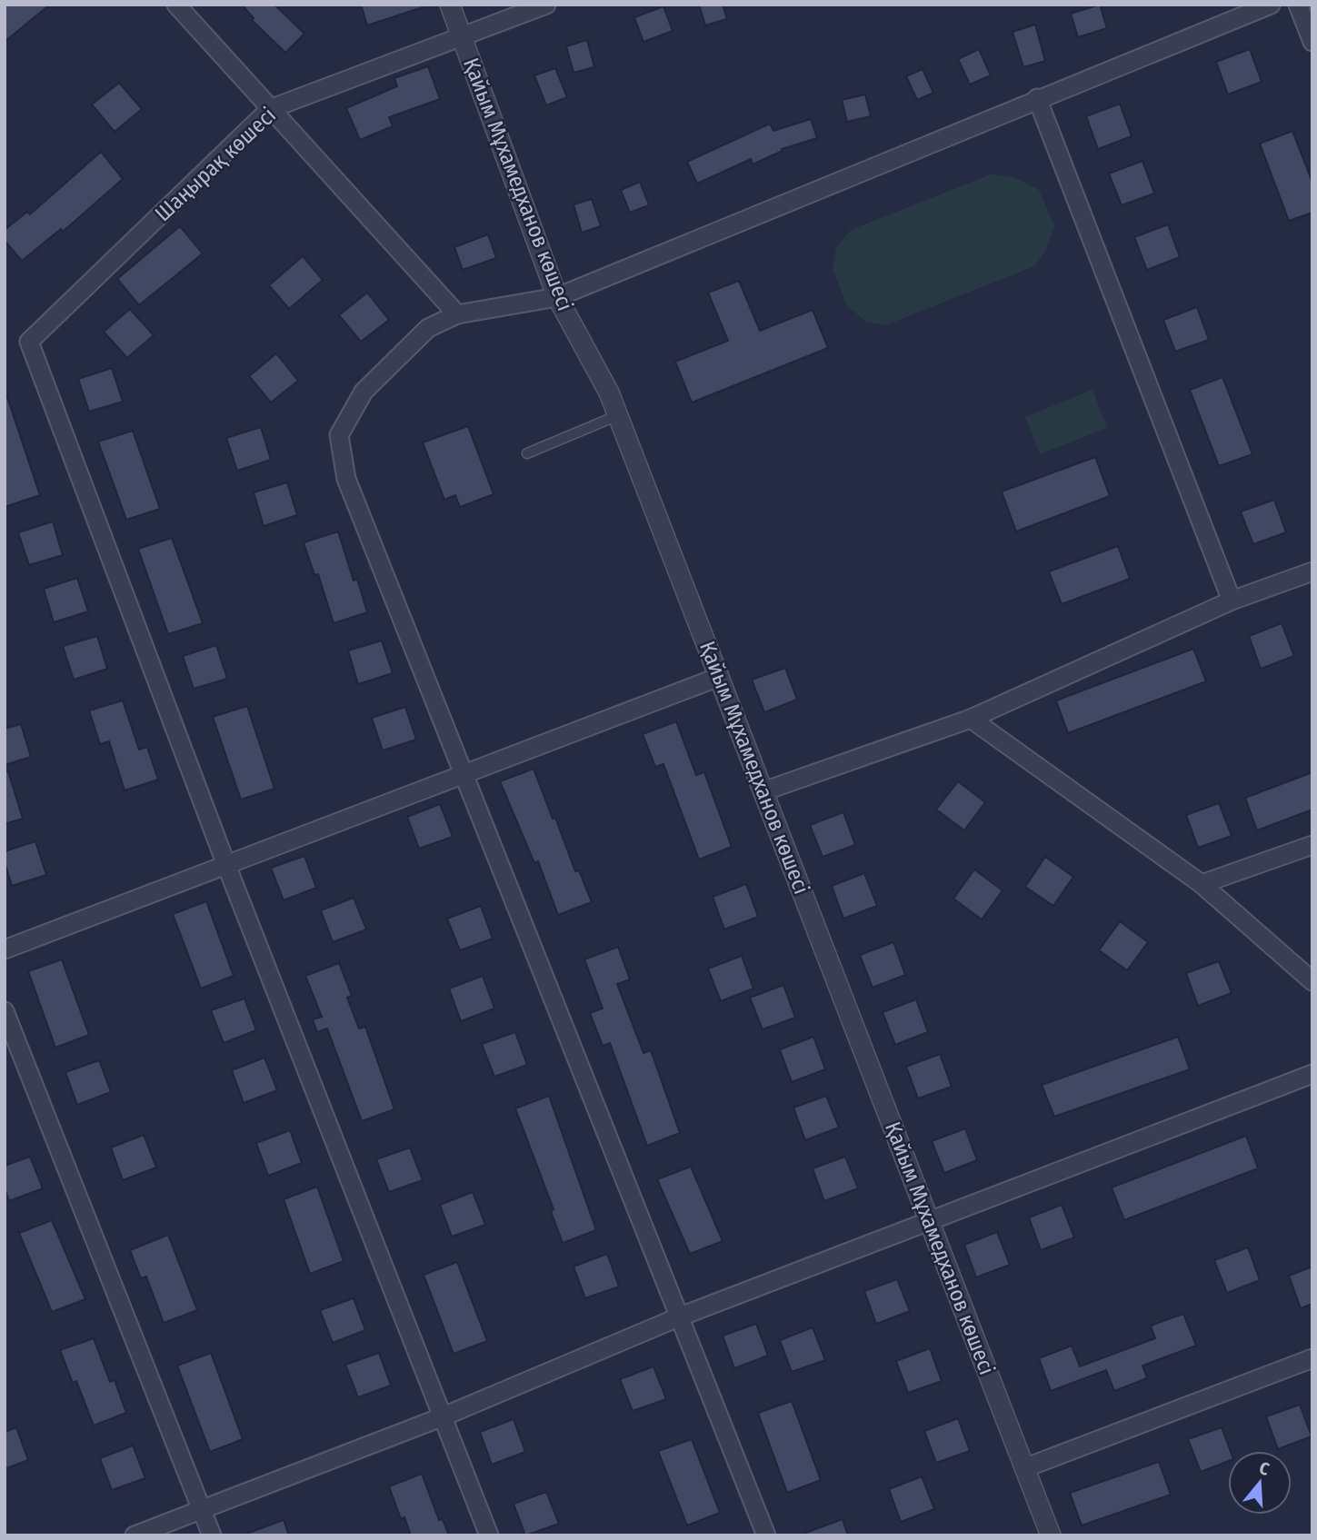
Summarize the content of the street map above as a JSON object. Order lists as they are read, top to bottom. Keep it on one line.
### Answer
{"streets":{"street":["Шаңырақ көшесі","Қайым Мұхамедханов көшесі"]},"crossings":[["Шаңырақ көшесі","Қайым Мұхамедханов көшесі"]],"north":"top"}
